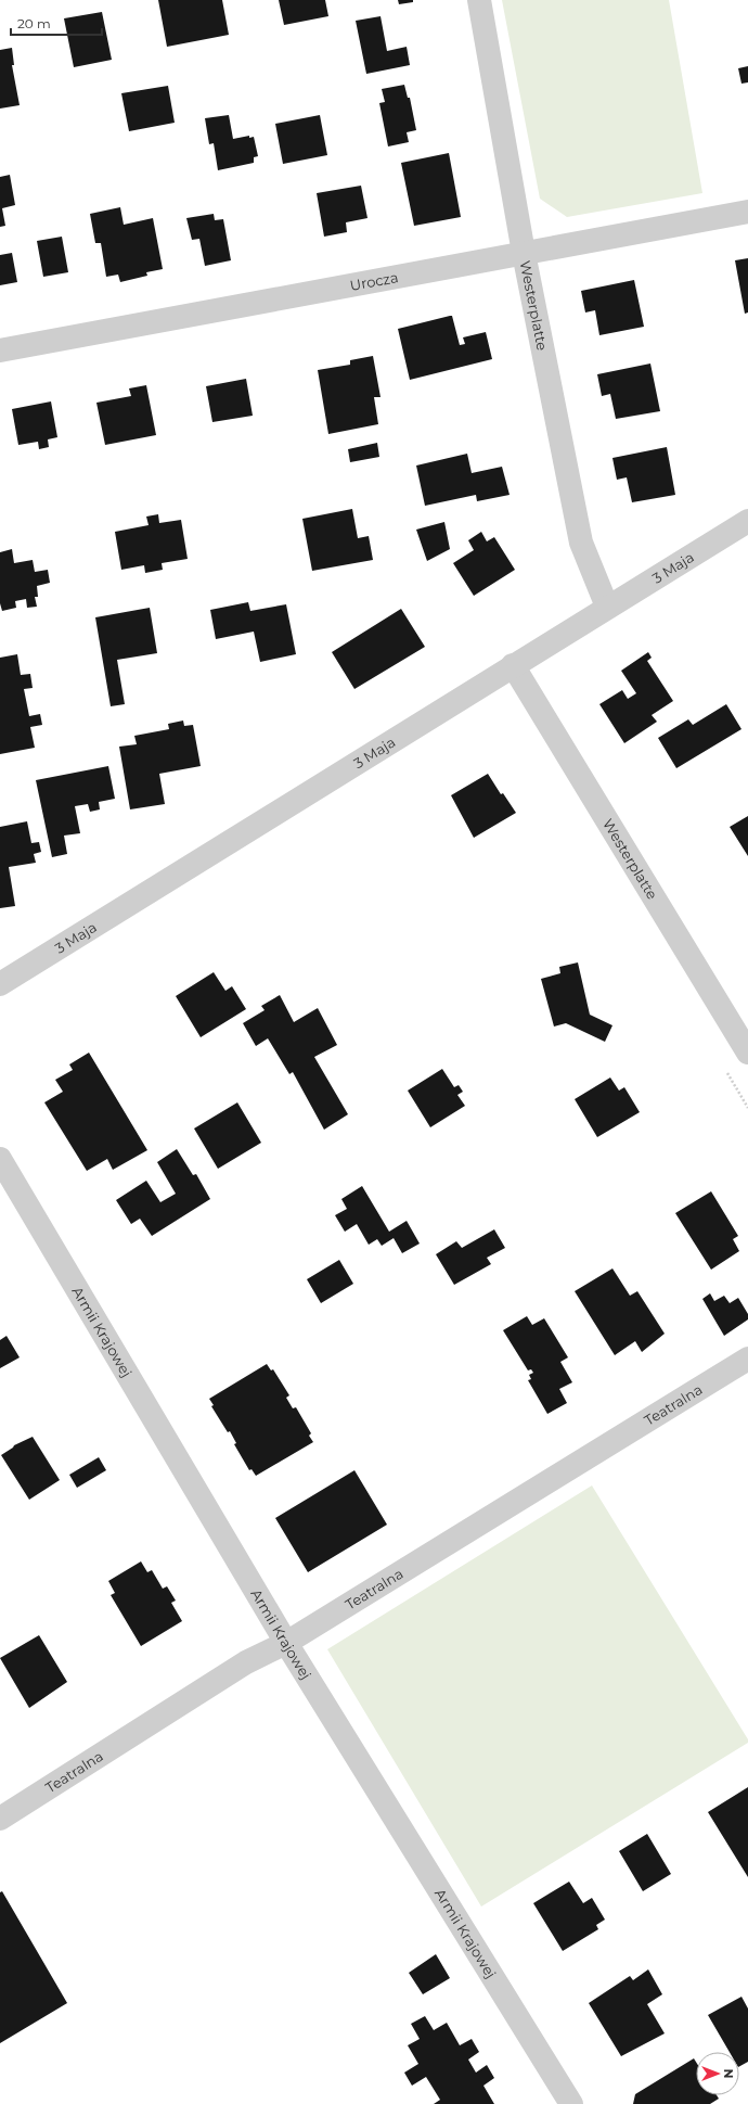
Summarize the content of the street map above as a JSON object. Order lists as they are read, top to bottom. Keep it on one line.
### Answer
{"streets":{"street":["Urocza","Westerplatte","3 Maja","Armii Krajowej","Teatralna"]},"crossings":[["Urocza","Westerplatte"],["Westerplatte","3 Maja"],["Armii Krajowej","Teatralna"]],"scale_bar":"20 m","north":"right"}
